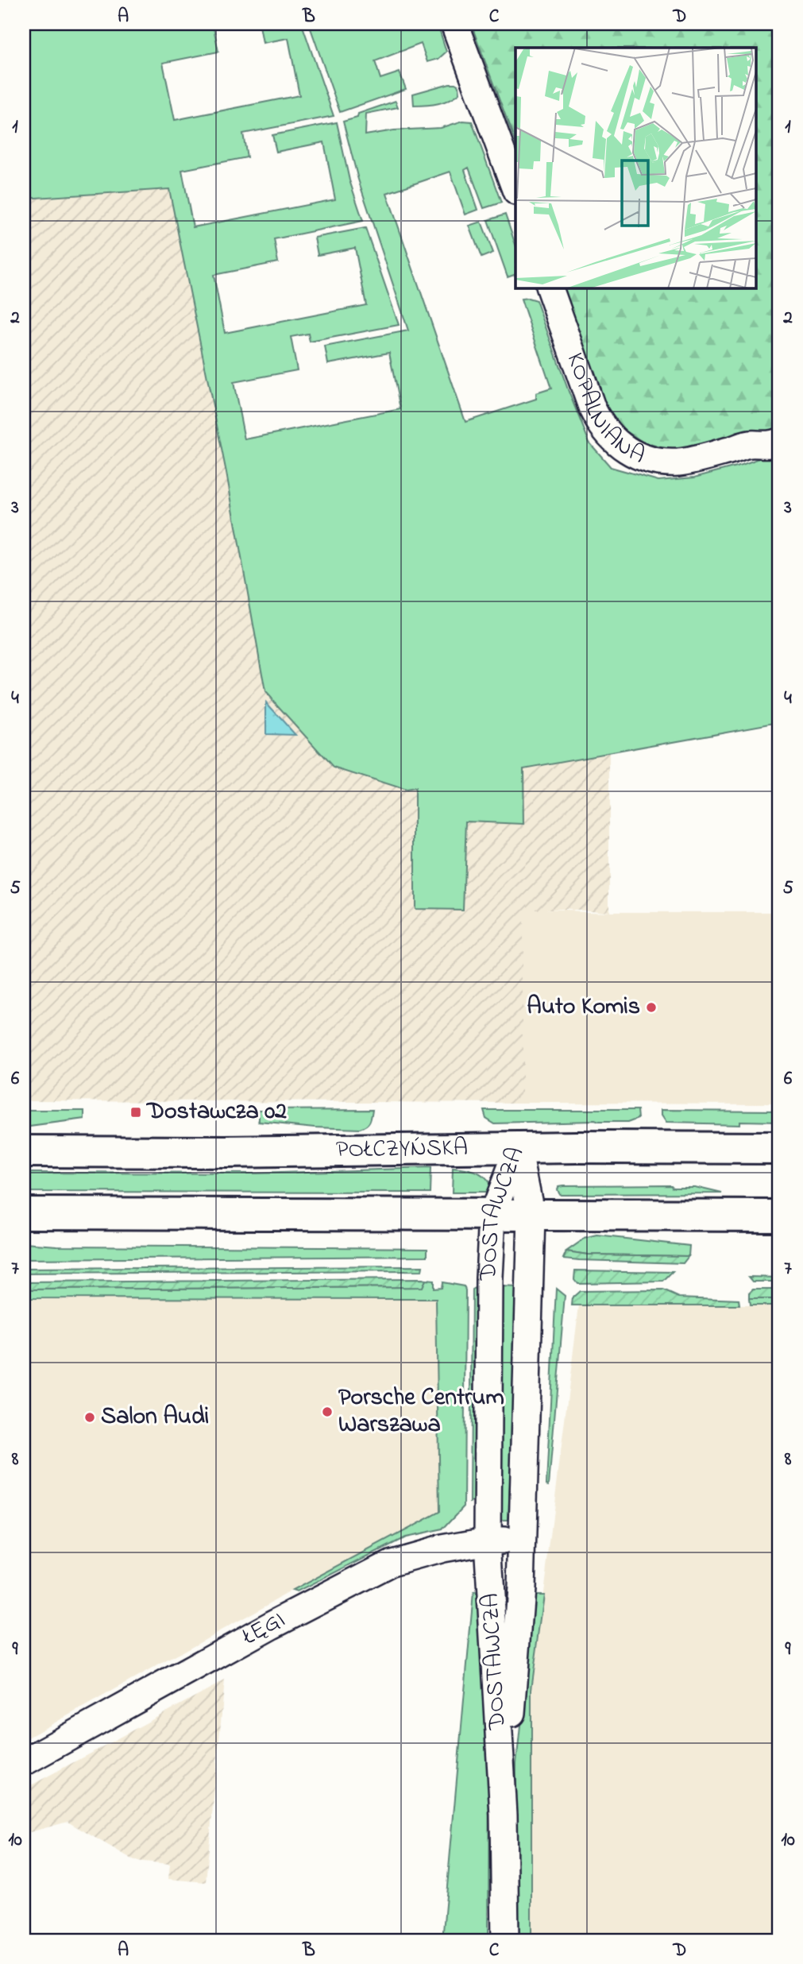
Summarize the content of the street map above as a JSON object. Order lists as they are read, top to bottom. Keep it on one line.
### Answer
{"streets":{"main road":["POŁCZYŃSKA"],"street":["KOPALNIANA","DOSTAWCZA","ŁĘGI"]},"crossings":[["POŁCZYŃSKA","DOSTAWCZA"],["DOSTAWCZA","ŁĘGI"]],"places":{"other":["Auto Komis","Porsche Centrum Warszawa","Salon Audi"],"transit":["Dostawcza 02"]},"grid":{"columns":["A","B","C","D"],"rows":["1","2","3","4","5","6","7","8","9","10"]}}
